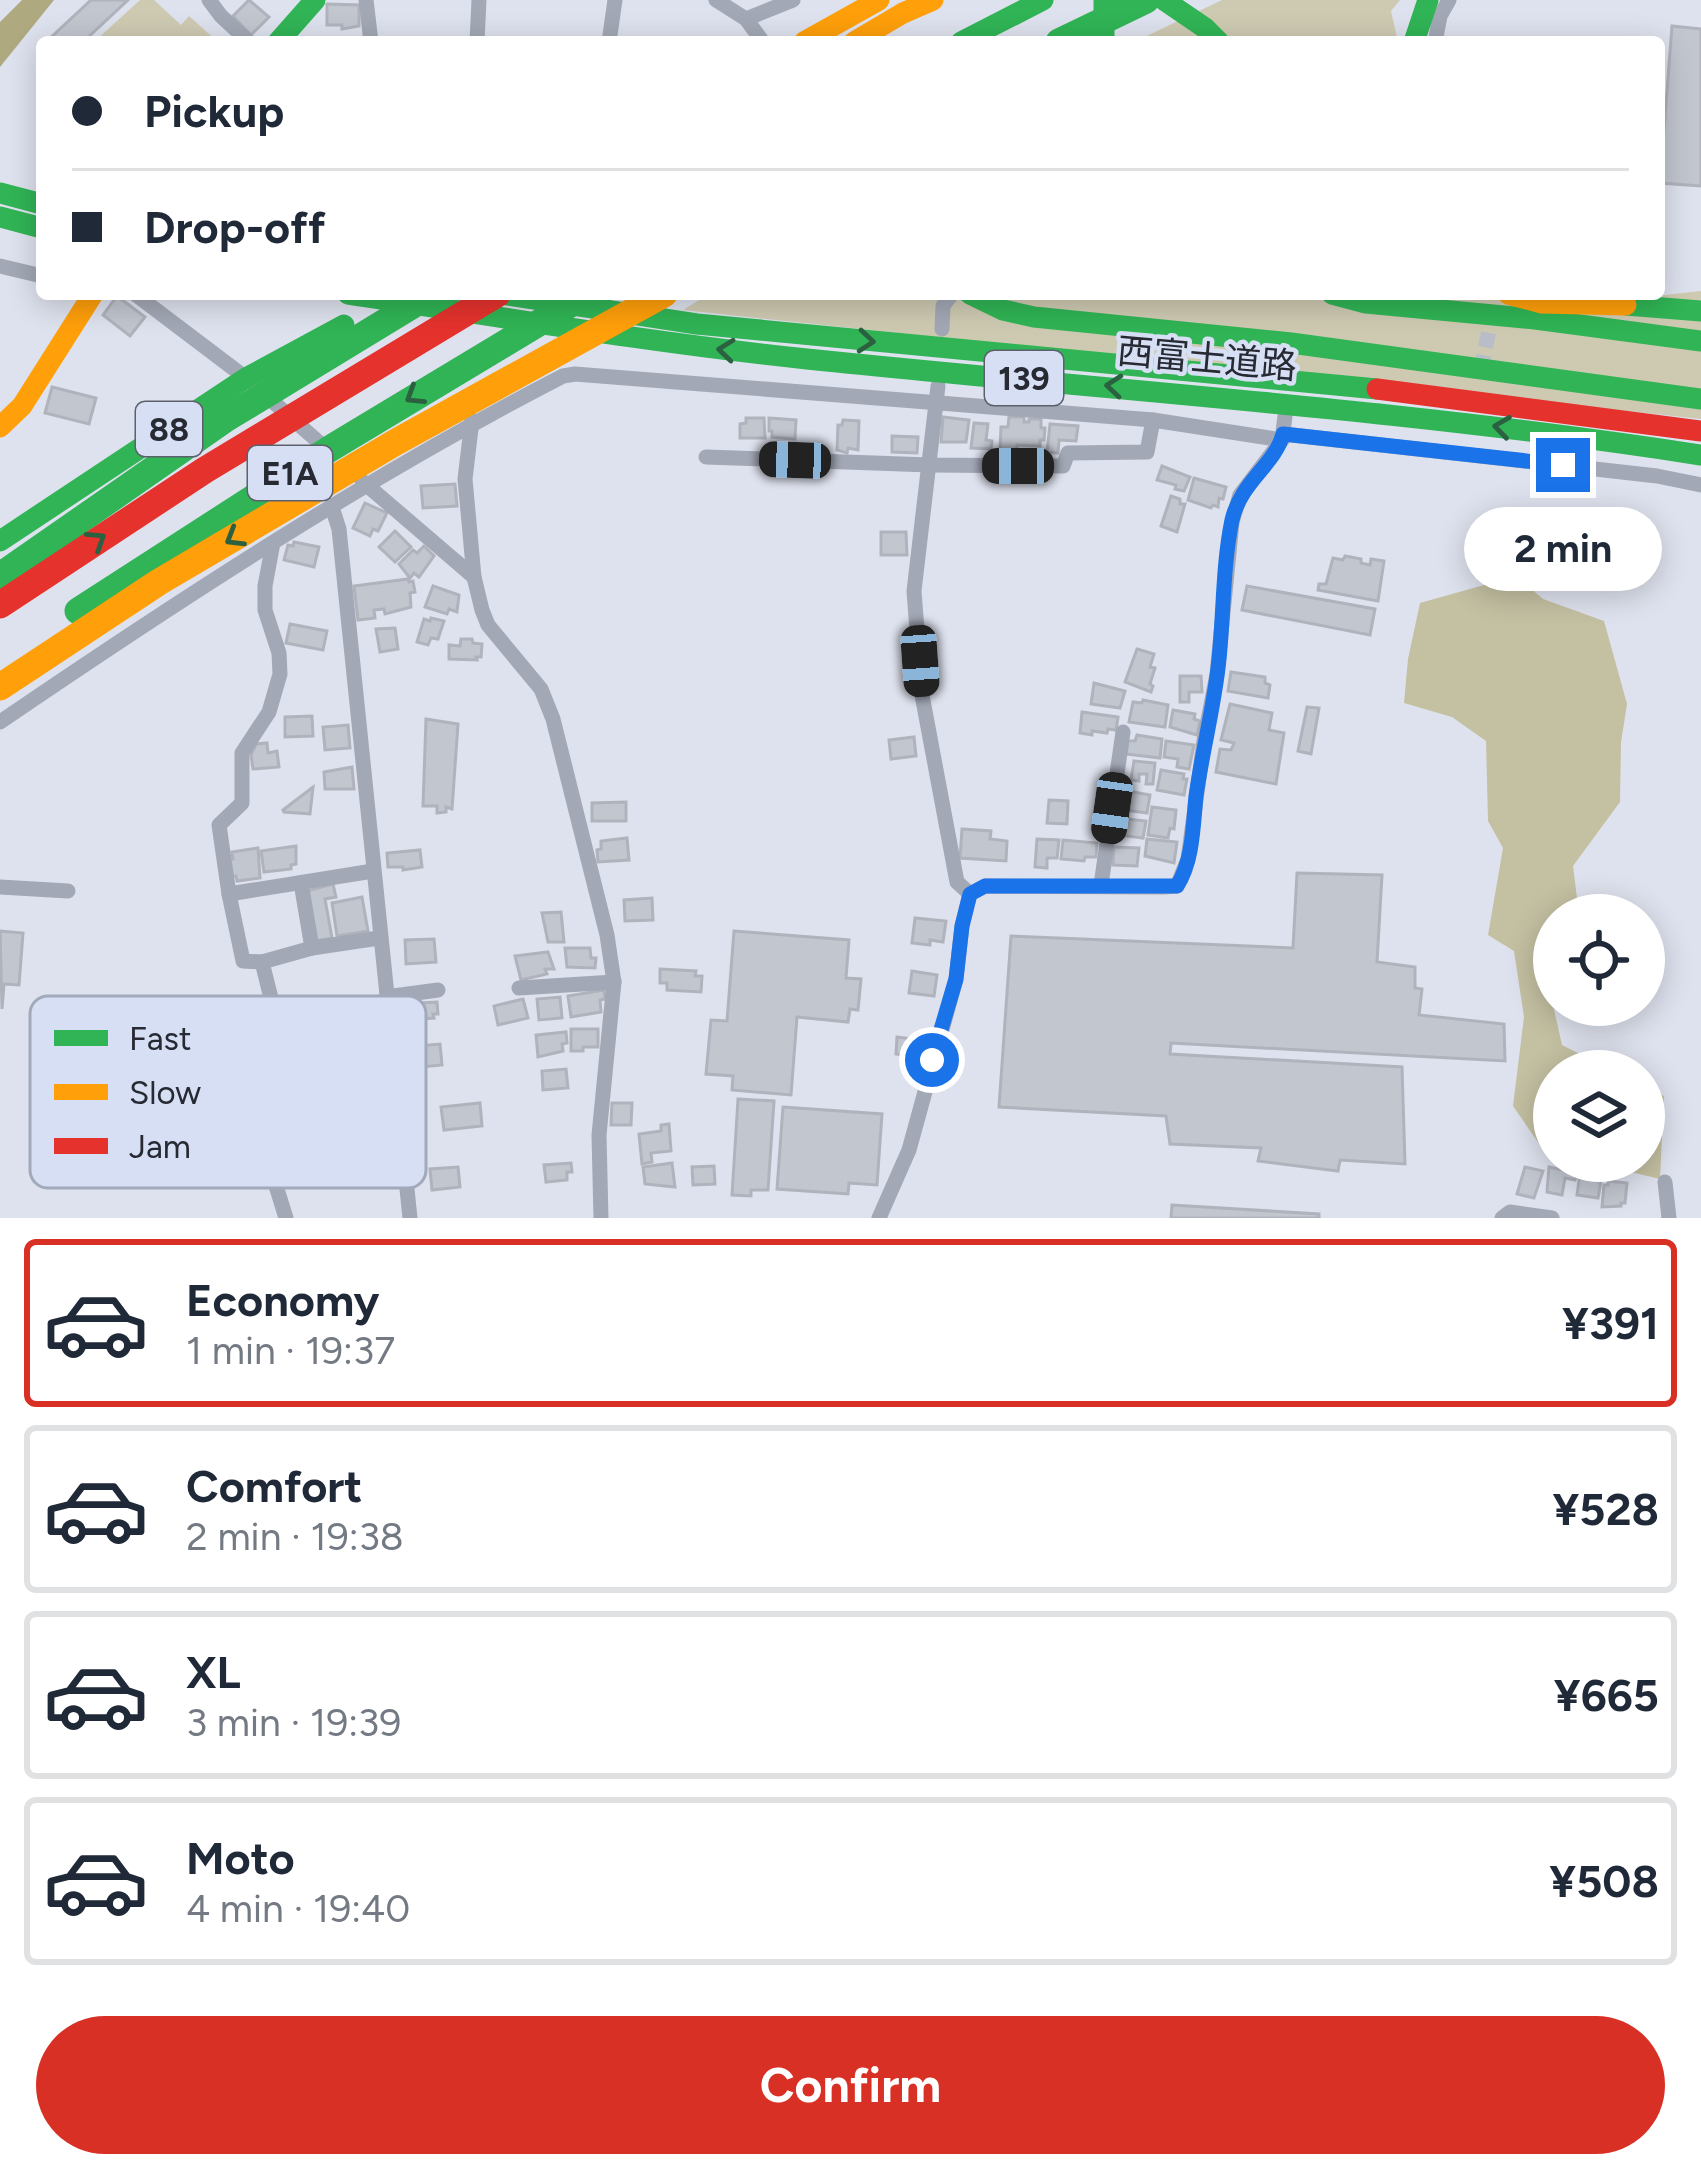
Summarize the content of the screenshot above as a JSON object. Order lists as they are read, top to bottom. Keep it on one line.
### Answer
{"streets":{"main road":["西富士道路","139","88","E1A"]},"legend":["Fast","Slow","Jam"],"page":{"banner":["Pickup","Drop-off"],"bubble":"2 min","list":[{"name":"Economy","note":"1 min · 19:37","value":"¥391"},{"name":"Comfort","note":"2 min · 19:38","value":"¥528"},{"name":"XL","note":"3 min · 19:39","value":"¥665"},{"name":"Moto","note":"4 min · 19:40","value":"¥508"}],"buttons":"Confirm"}}
